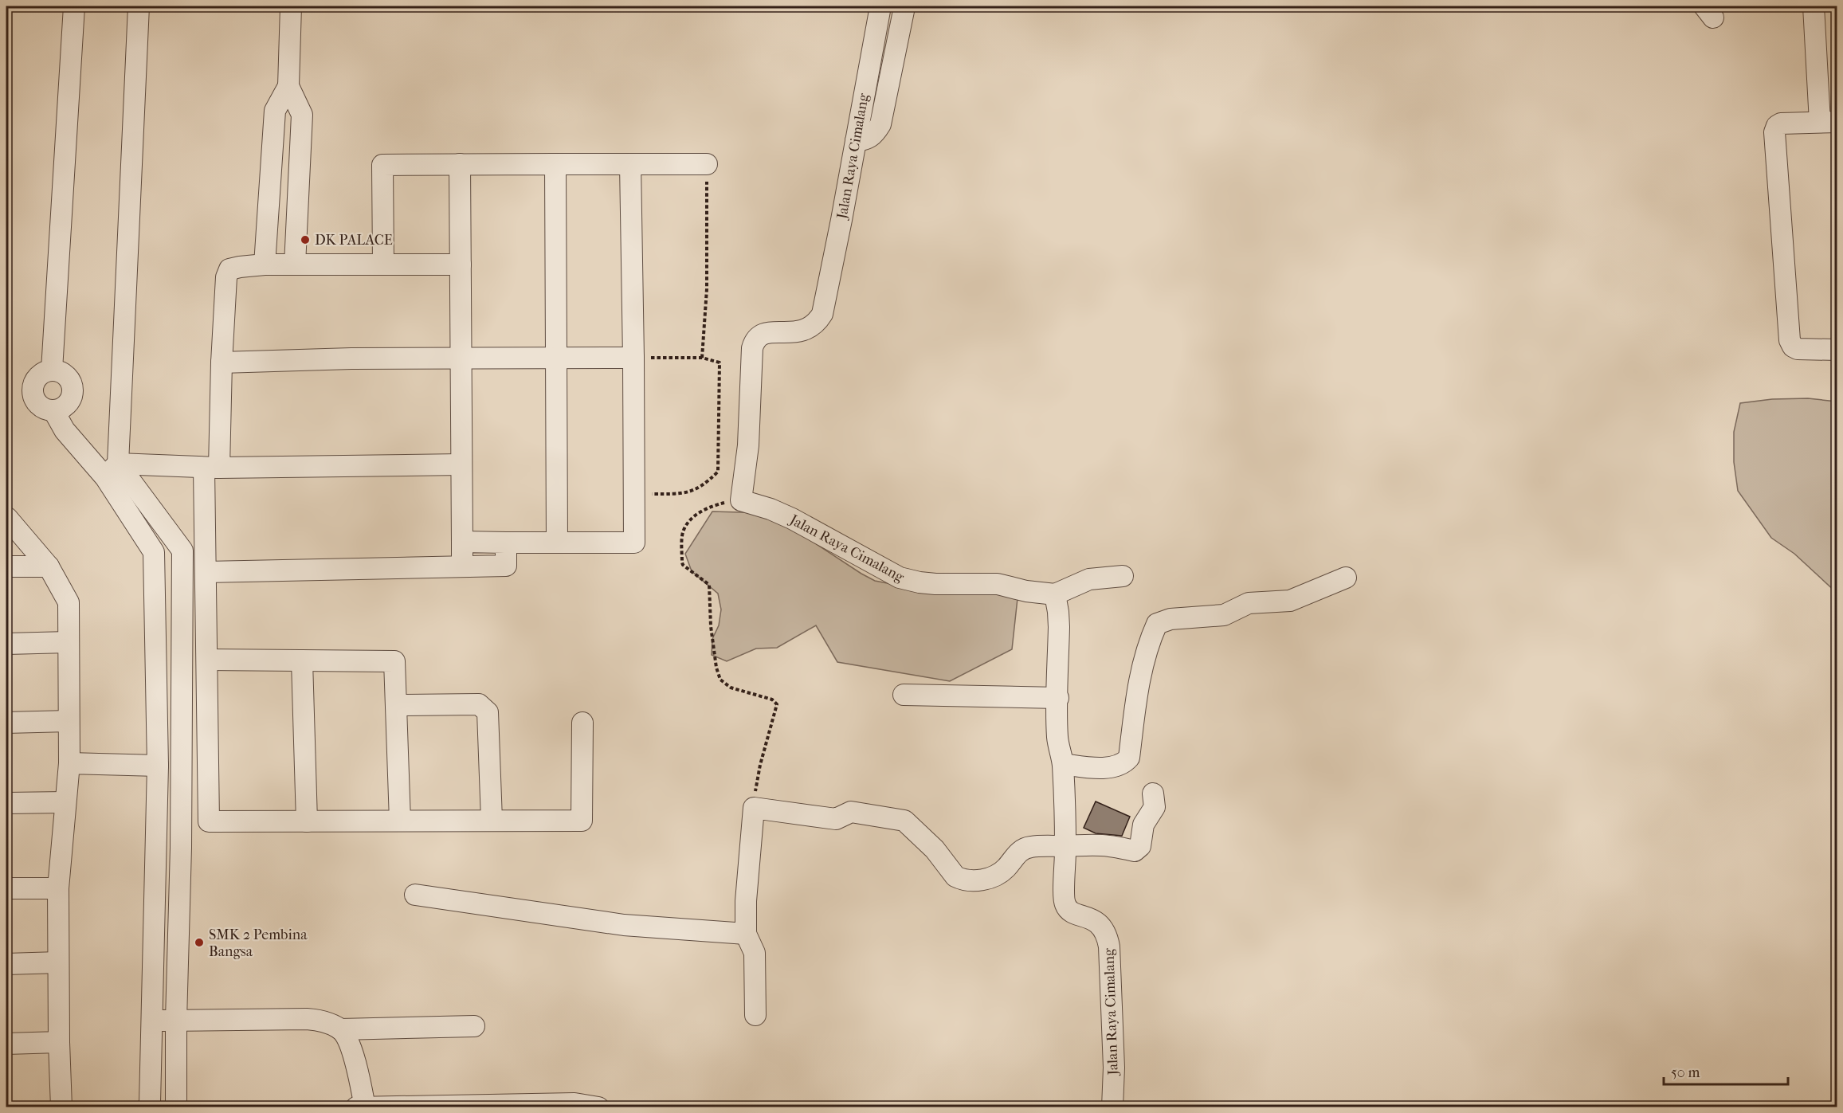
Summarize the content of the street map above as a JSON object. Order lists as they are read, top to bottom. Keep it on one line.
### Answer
{"streets":{"street":["Jalan Raya Cimalang"]},"places":["DK PALACE","SMK 2 Pembina Bangsa"],"scale_bar":"50 m"}
